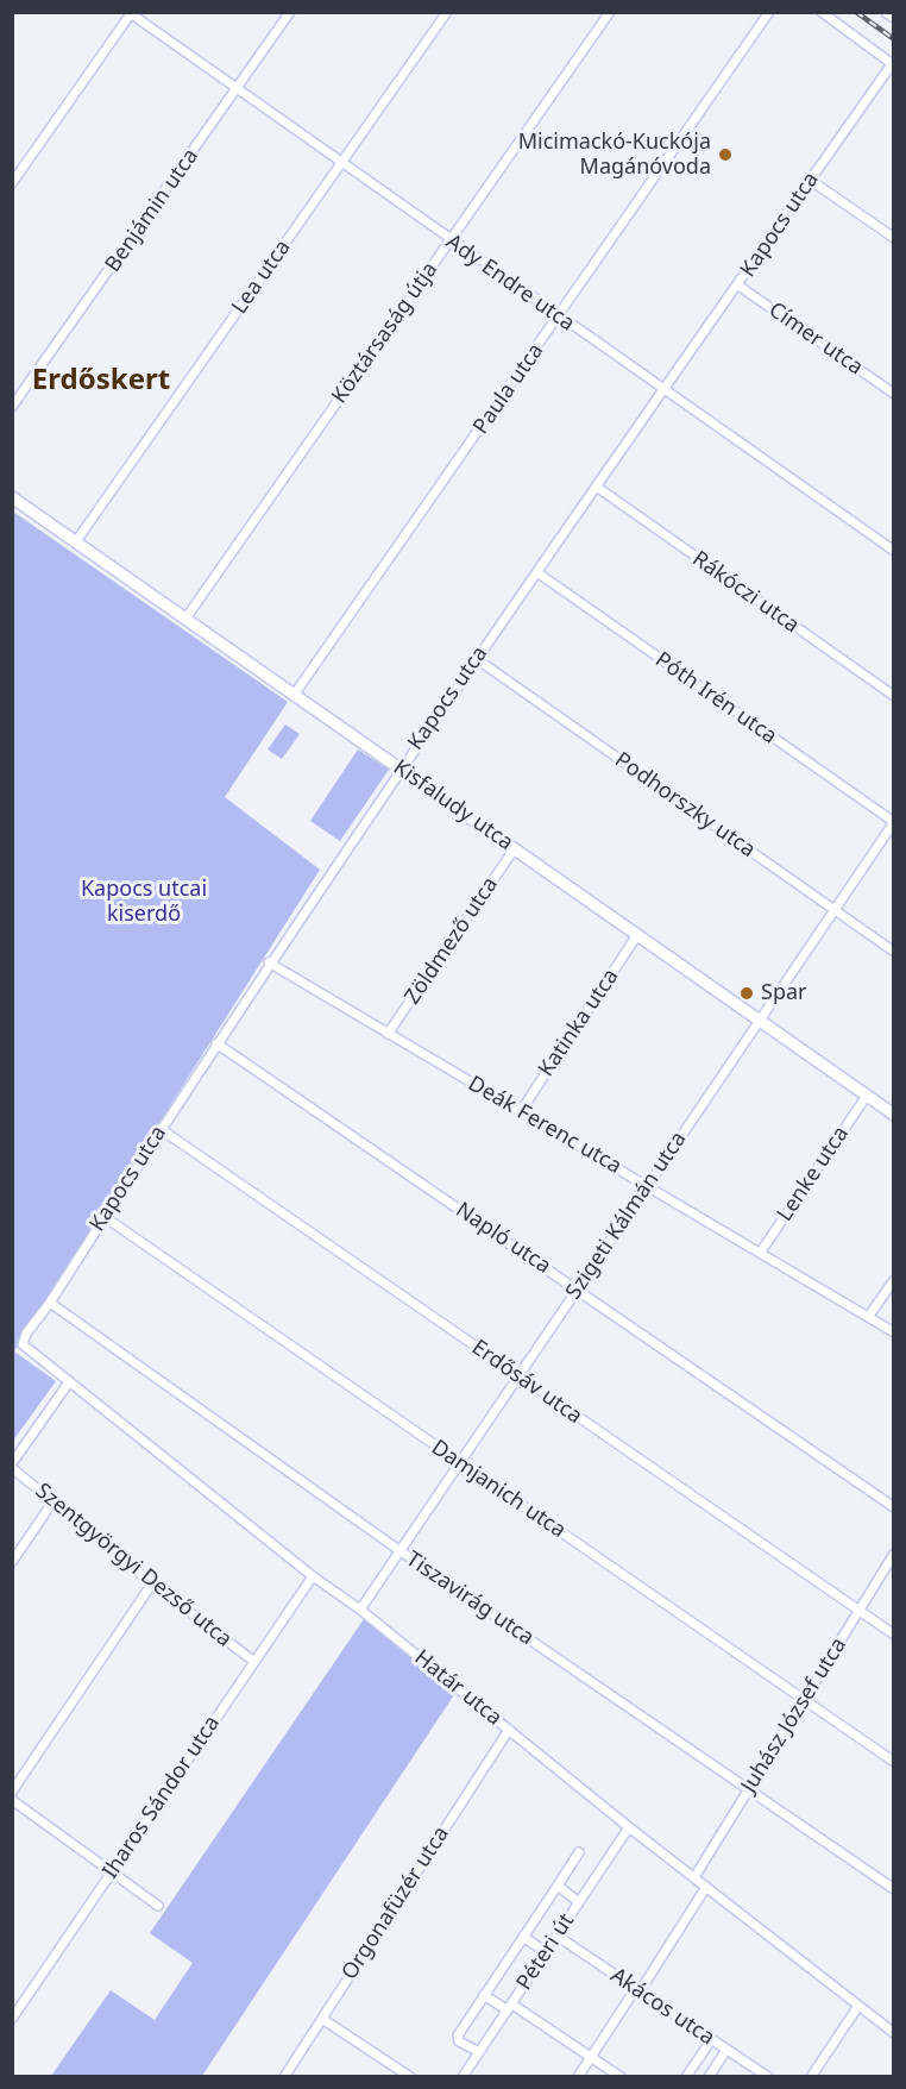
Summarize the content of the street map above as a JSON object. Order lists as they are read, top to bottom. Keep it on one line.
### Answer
{"streets":{"street":["Benjámin utca","Kapocs utca","Lea utca","Ady Endre utca","Köztársaság útja","Címer utca","Paula utca","Rákóczi utca","Póth Irén utca","Kisfaludy utca","Podhorszky utca","Zöldmező utca","Katinka utca","Deák Ferenc utca","Lenke utca","Szigeti Kálmán utca","Napló utca","Erdősáv utca","Damjanich utca","Szentgyörgyi Dezső utca","Tiszavirág utca","Határ utca","Juhász József utca","Iharos Sándor utca","Orgonafüzér utca","Péteri út","Akácos utca"]},"crossings":[["Benjámin utca","Ady Endre utca"],["Kapocs utca","Ady Endre utca"],["Kapocs utca","Címer utca"],["Kapocs utca","Rákóczi utca"],["Kapocs utca","Póth Irén utca"],["Kapocs utca","Kisfaludy utca"],["Kapocs utca","Podhorszky utca"],["Kapocs utca","Deák Ferenc utca"],["Kapocs utca","Napló utca"],["Kapocs utca","Erdősáv utca"],["Kapocs utca","Damjanich utca"],["Kapocs utca","Tiszavirág utca"],["Kapocs utca","Határ utca"],["Lea utca","Ady Endre utca"],["Lea utca","Kisfaludy utca"],["Ady Endre utca","Köztársaság útja"],["Ady Endre utca","Paula utca"],["Köztársaság útja","Kisfaludy utca"],["Paula utca","Kisfaludy utca"],["Póth Irén utca","Szigeti Kálmán utca"],["Kisfaludy utca","Zöldmező utca"],["Kisfaludy utca","Katinka utca"],["Kisfaludy utca","Lenke utca"],["Kisfaludy utca","Szigeti Kálmán utca"],["Podhorszky utca","Szigeti Kálmán utca"],["Zöldmező utca","Deák Ferenc utca"],["Katinka utca","Deák Ferenc utca"],["Deák Ferenc utca","Lenke utca"],["Deák Ferenc utca","Szigeti Kálmán utca"],["Szigeti Kálmán utca","Napló utca"],["Szigeti Kálmán utca","Erdősáv utca"],["Szigeti Kálmán utca","Damjanich utca"],["Szigeti Kálmán utca","Tiszavirág utca"],["Szigeti Kálmán utca","Határ utca"],["Erdősáv utca","Juhász József utca"],["Damjanich utca","Juhász József utca"],["Szentgyörgyi Dezső utca","Iharos Sándor utca"],["Tiszavirág utca","Juhász József utca"],["Határ utca","Juhász József utca"],["Határ utca","Iharos Sándor utca"],["Határ utca","Orgonafüzér utca"],["Határ utca","Péteri út"],["Péteri út","Akácos utca"]],"districts":["Erdőskert"],"parks":["Kapocs utcai kiserdő"],"places":["Micimackó-Kuckója Magánóvoda","Spar"]}
